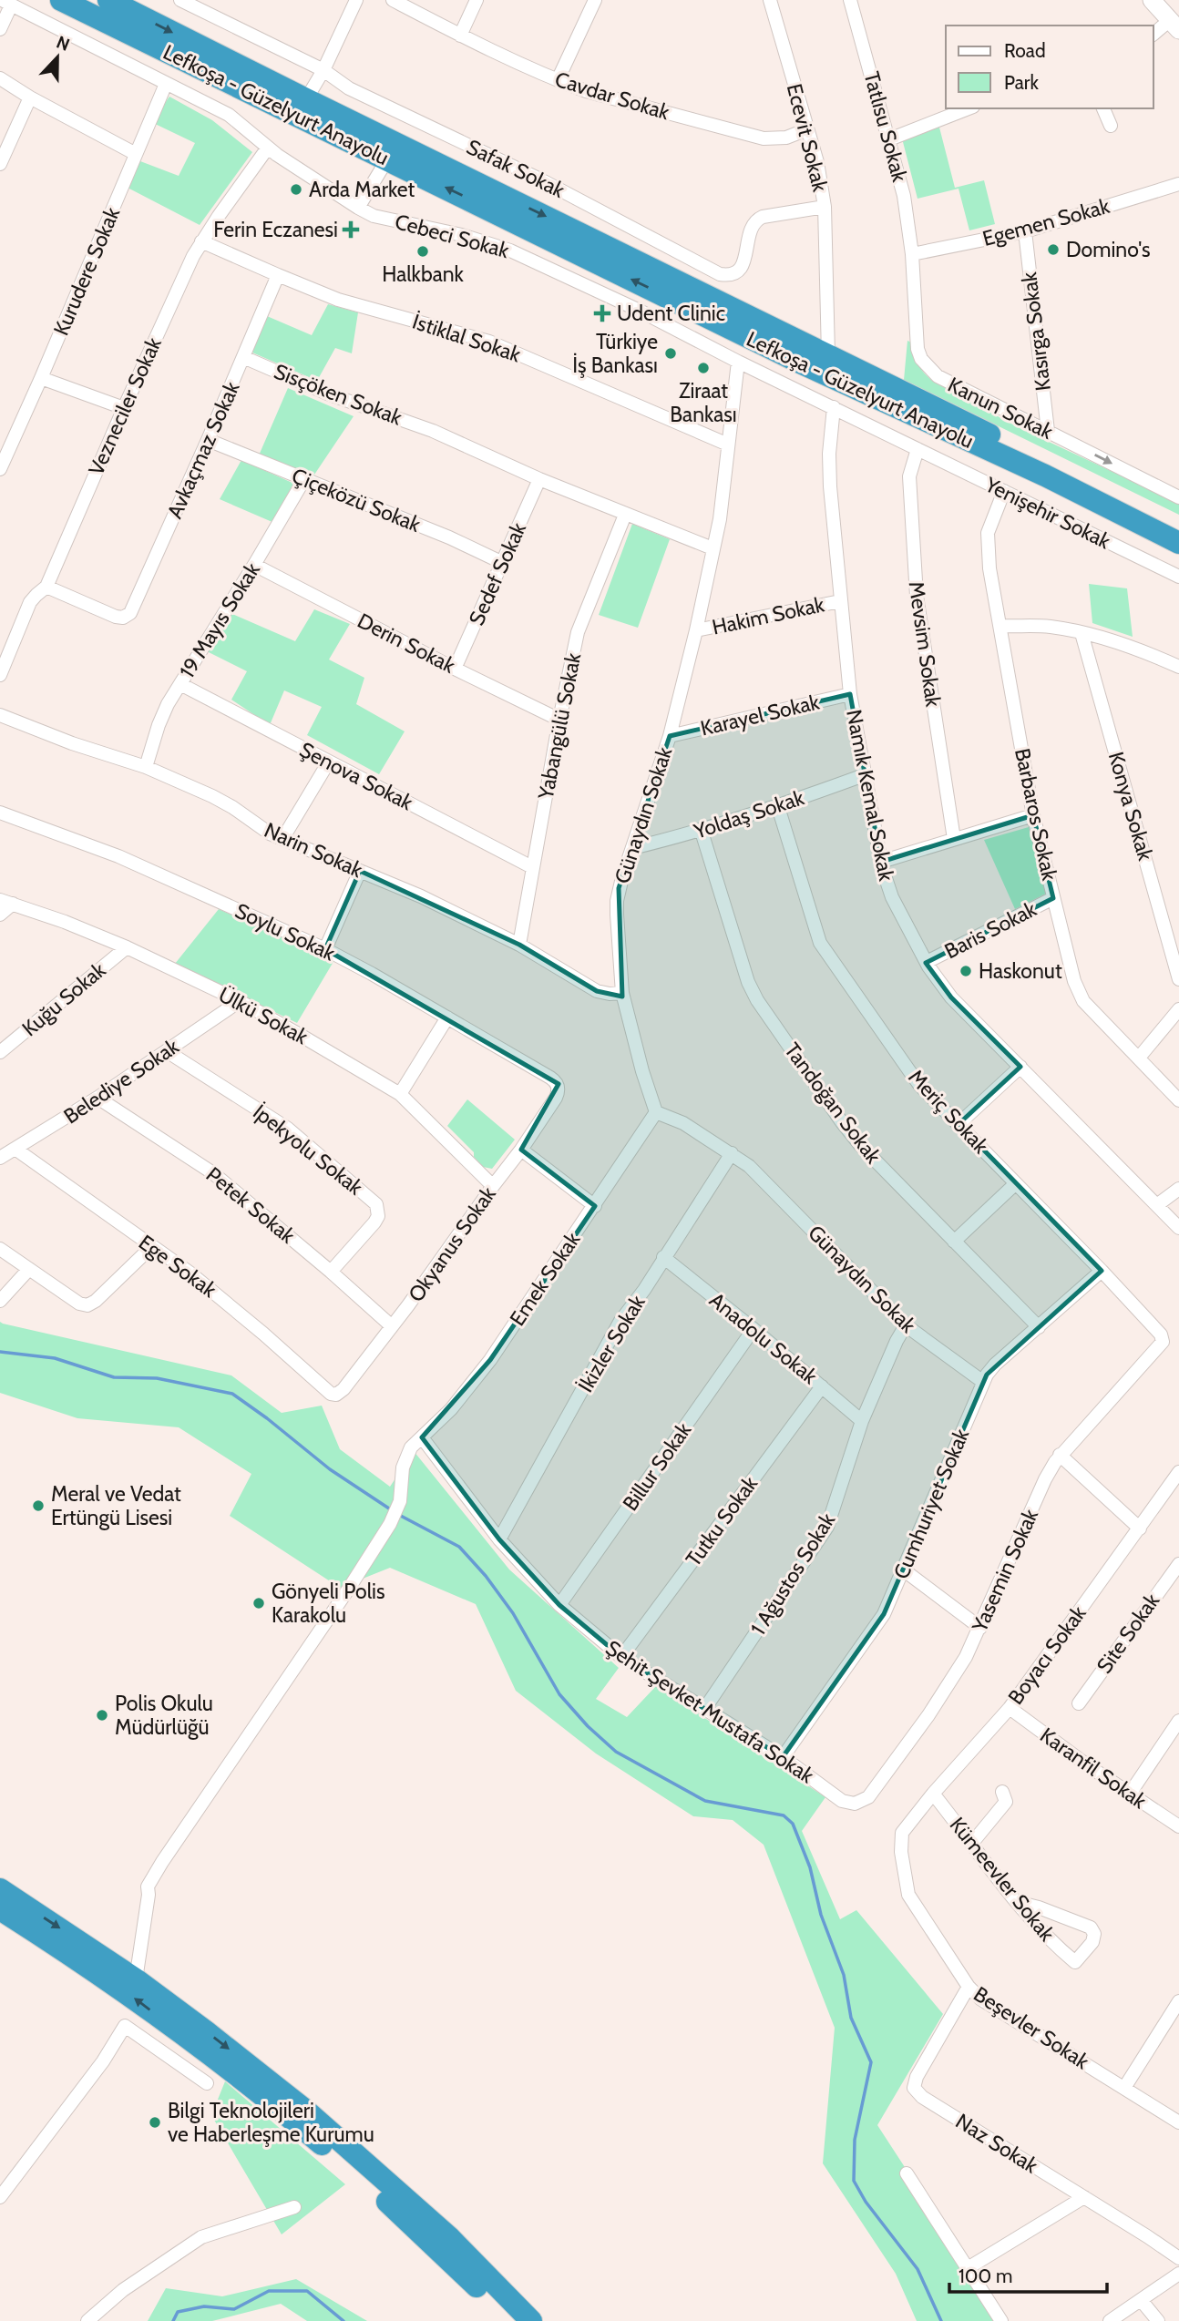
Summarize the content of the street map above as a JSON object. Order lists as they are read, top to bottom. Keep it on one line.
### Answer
{"streets":{"highway":["Lefkoşa - Güzelyurt Anayolu"],"street":["Cavdar Sokak","Tatlısu Sokak","Ecevit Sokak","Safak Sokak","Egemen Sokak","Cebeci Sokak","Kurudere Sokak","Kasırga Sokak","İstiklal Sokak","Sisçöken Sokak","Vezneciler Sokak","Kanun Sokak","Avkaçmaz Sokak","Çiçeközü Sokak","Yenişehir Sokak","Sedef Sokak","Hakim Sokak","19 Mayıs Sokak","Derin Sokak","Mevsim Sokak","Karayel Sokak","Yabangülü Sokak","Şenova Sokak","Namık Kemal Sokak","Konya Sokak","Yoldaş Sokak","Barbaros Sokak","Günaydın Sokak","Narin Sokak","Baris Sokak","Soylu Sokak","Kuğu Sokak","Ülkü Sokak","Belediye Sokak","Tandoğan Sokak","Meriç Sokak","İpekyolu Sokak","Petek Sokak","Okyanus Sokak","Ege Sokak","Emek Sokak","Anadolu Sokak","İkizler Sokak","Billur Sokak","Cumhuriyet Sokak","Tutku Sokak","Yasemin Sokak","1 Ağustos Sokak","Site Sokak","Boyacı Sokak","Şehit Şevket Mustafa Sokak","Karanfil Sokak","Kümeevler Sokak","Beşevler Sokak","Naz Sokak"]},"crossings":[["Cavdar Sokak","Ecevit Sokak"],["Lefkoşa - Güzelyurt Anayolu","Ecevit Sokak"],["Tatlısu Sokak","Egemen Sokak"],["Tatlısu Sokak","Kanun Sokak"],["Ecevit Sokak","Safak Sokak"],["Egemen Sokak","Kasırga Sokak"],["Egemen Sokak","Kanun Sokak"],["Cebeci Sokak","Kurudere Sokak"],["Cebeci Sokak","Vezneciler Sokak"],["Cebeci Sokak","Yenişehir Sokak"],["Cebeci Sokak","Mevsim Sokak"],["Cebeci Sokak","Namık Kemal Sokak"],["Cebeci Sokak","Günaydın Sokak"],["Kasırga Sokak","Kanun Sokak"],["İstiklal Sokak","Vezneciler Sokak"],["İstiklal Sokak","Avkaçmaz Sokak"],["İstiklal Sokak","Günaydın Sokak"],["Sisçöken Sokak","Avkaçmaz Sokak"],["Sisçöken Sokak","Sedef Sokak"],["Vezneciler Sokak","Avkaçmaz Sokak"],["Avkaçmaz Sokak","Çiçeközü Sokak"],["Çiçeközü Sokak","Sedef Sokak"],["Çiçeközü Sokak","19 Mayıs Sokak"],["Yenişehir Sokak","Mevsim Sokak"],["Yenişehir Sokak","Barbaros Sokak"],["Sedef Sokak","Derin Sokak"],["Hakim Sokak","Namık Kemal Sokak"],["Hakim Sokak","Günaydın Sokak"],["19 Mayıs Sokak","Derin Sokak"],["19 Mayıs Sokak","Şenova Sokak"],["19 Mayıs Sokak","Narin Sokak"],["Derin Sokak","Yabangülü Sokak"],["Karayel Sokak","Namık Kemal Sokak"],["Karayel Sokak","Günaydın Sokak"],["Yabangülü Sokak","Şenova Sokak"],["Yabangülü Sokak","Narin Sokak"],["Namık Kemal Sokak","Yoldaş Sokak"],["Namık Kemal Sokak","Baris Sokak"],["Yoldaş Sokak","Günaydın Sokak"],["Yoldaş Sokak","Tandoğan Sokak"],["Yoldaş Sokak","Meriç Sokak"],["Barbaros Sokak","Baris Sokak"],["Günaydın Sokak","Narin Sokak"],["Günaydın Sokak","Emek Sokak"],["Günaydın Sokak","İkizler Sokak"],["Günaydın Sokak","Cumhuriyet Sokak"],["Günaydın Sokak","1 Ağustos Sokak"],["Soylu Sokak","Okyanus Sokak"],["Kuğu Sokak","Ülkü Sokak"],["Ülkü Sokak","Belediye Sokak"],["Ülkü Sokak","Okyanus Sokak"],["Belediye Sokak","İpekyolu Sokak"],["Belediye Sokak","Petek Sokak"],["Belediye Sokak","Ege Sokak"],["Tandoğan Sokak","Cumhuriyet Sokak"],["Meriç Sokak","Cumhuriyet Sokak"],["Meriç Sokak","Yasemin Sokak"],["İpekyolu Sokak","Petek Sokak"],["Petek Sokak","Okyanus Sokak"],["Okyanus Sokak","Ege Sokak"],["Emek Sokak","Şehit Şevket Mustafa Sokak"],["Anadolu Sokak","İkizler Sokak"],["Anadolu Sokak","Billur Sokak"],["Anadolu Sokak","Tutku Sokak"],["Anadolu Sokak","1 Ağustos Sokak"],["İkizler Sokak","Şehit Şevket Mustafa Sokak"],["Billur Sokak","Şehit Şevket Mustafa Sokak"],["Cumhuriyet Sokak","Şehit Şevket Mustafa Sokak"],["Tutku Sokak","Şehit Şevket Mustafa Sokak"],["Yasemin Sokak","Şehit Şevket Mustafa Sokak"],["1 Ağustos Sokak","Şehit Şevket Mustafa Sokak"],["Boyacı Sokak","Karanfil Sokak"],["Boyacı Sokak","Kümeevler Sokak"],["Boyacı Sokak","Beşevler Sokak"],["Beşevler Sokak","Naz Sokak"]],"one_way":["Kanun Sokak"],"places":{"other":["Arda Market","Domino's","Halkbank","Türkiye İş Bankası","Ziraat Bankası","Haskonut","Meral ve Vedat Ertüngü Lisesi","Gönyeli Polis Karakolu","Polis Okulu Müdürlüğü","Bilgi Teknolojileri ve Haberleşme Kurumu"],"health":["Ferin Eczanesi","Udent Clinic"]},"legend":["Road","Park"],"scale_bar":"100 m","north":"top"}
